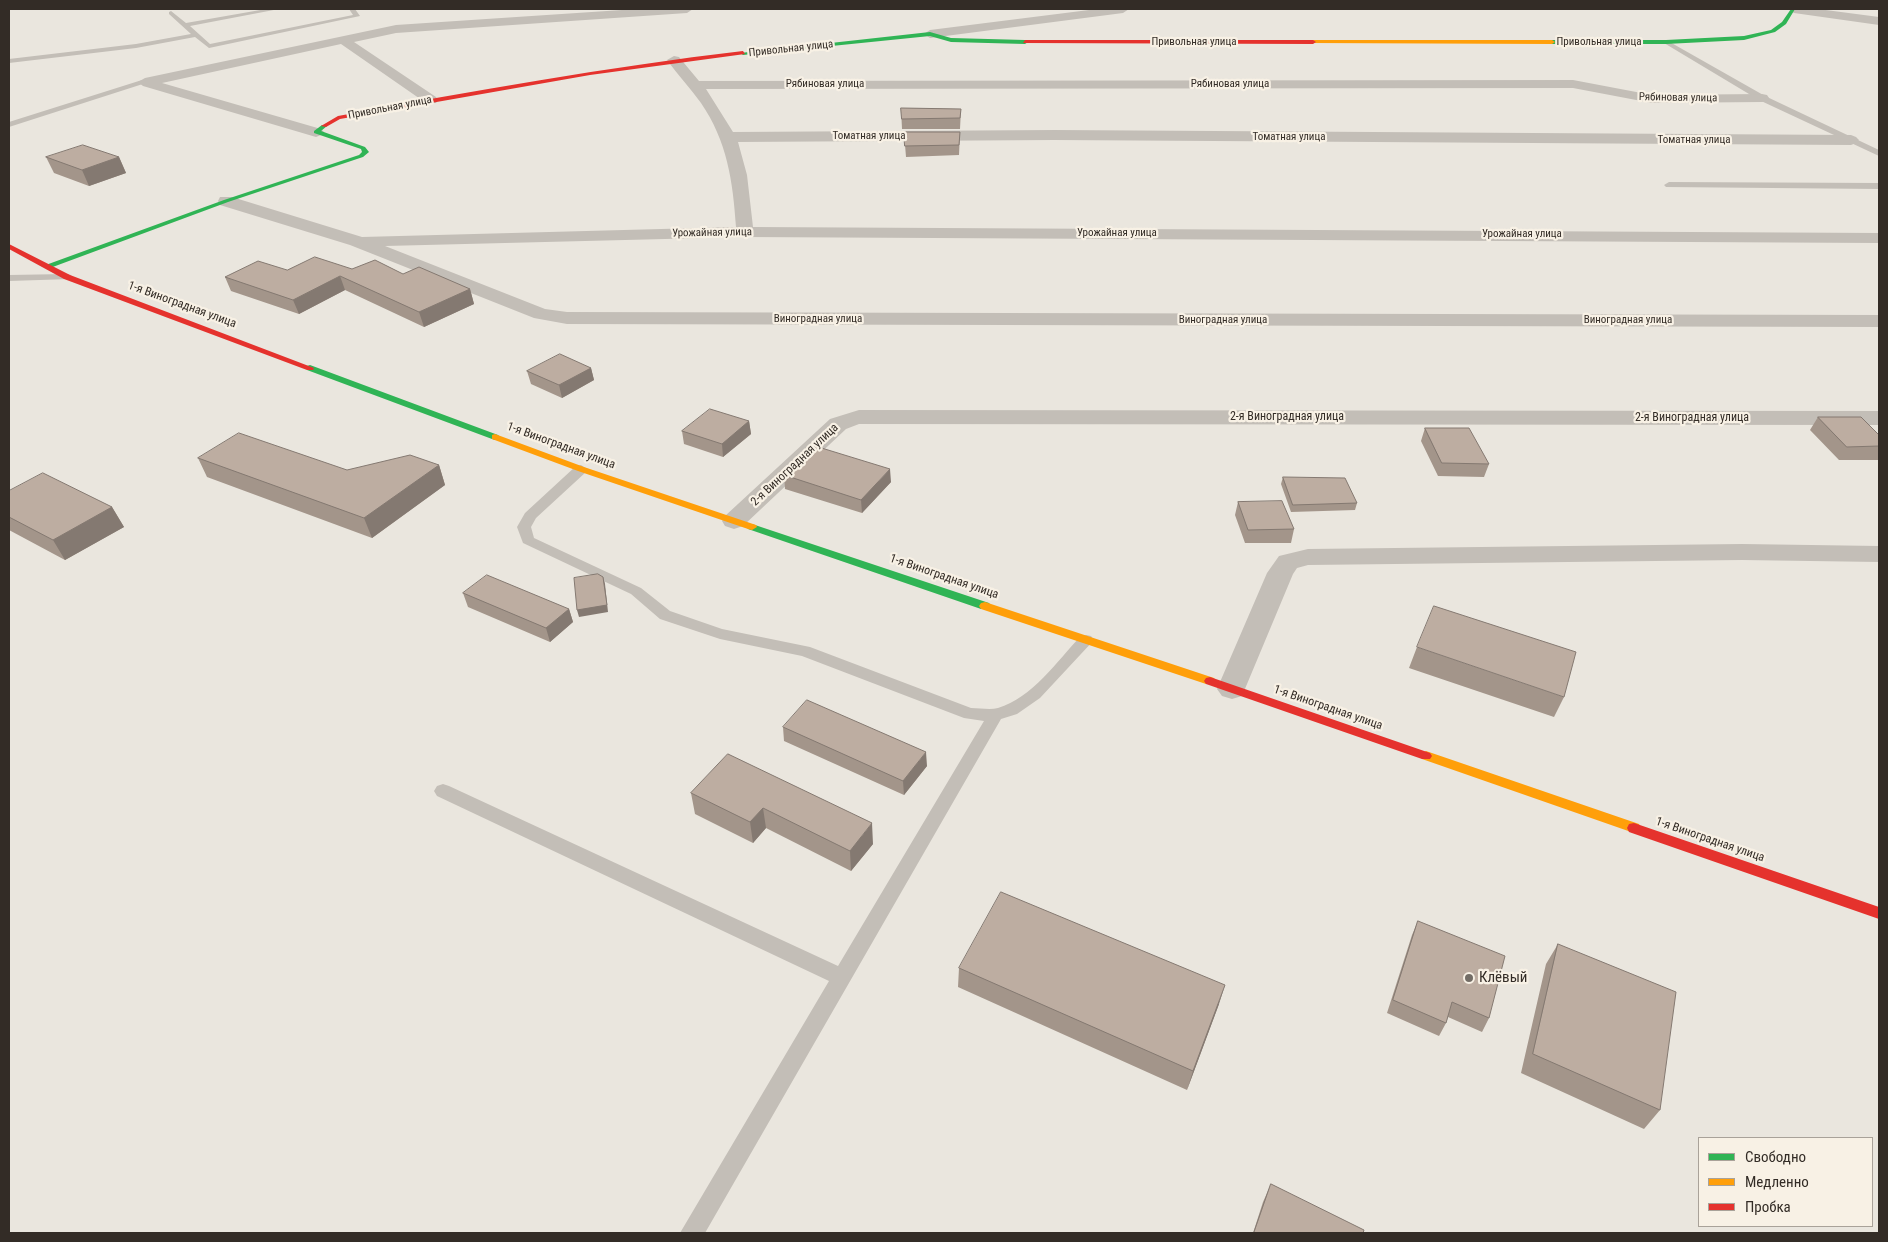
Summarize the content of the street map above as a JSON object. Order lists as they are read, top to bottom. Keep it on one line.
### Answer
{"streets":{"street":["Привольная улица","Рябиновая улица","Томатная улица","Урожайная улица","1-я Виноградная улица","Виноградная улица","2-я Виноградная улица"]},"crossings":[["Урожайная улица","Виноградная улица"],["1-я Виноградная улица","2-я Виноградная улица"]],"places":["Клёвый"],"legend":["Свободно","Медленно","Пробка"]}
